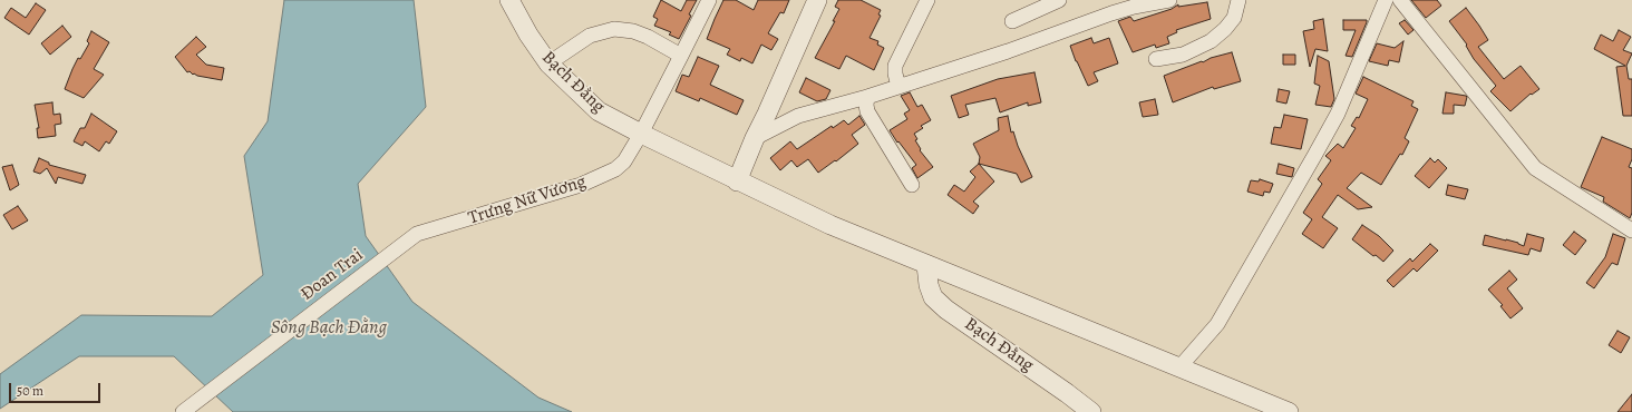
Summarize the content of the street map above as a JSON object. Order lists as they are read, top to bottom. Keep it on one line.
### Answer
{"streets":{"street":["Bạch Đằng","Trưng Nữ Vương","Đoan Trai"]},"crossings":[["Bạch Đằng","Trưng Nữ Vương"],["Trưng Nữ Vương","Đoan Trai"]],"water":["Sông Bạch Đằng"],"scale_bar":"50 m"}
